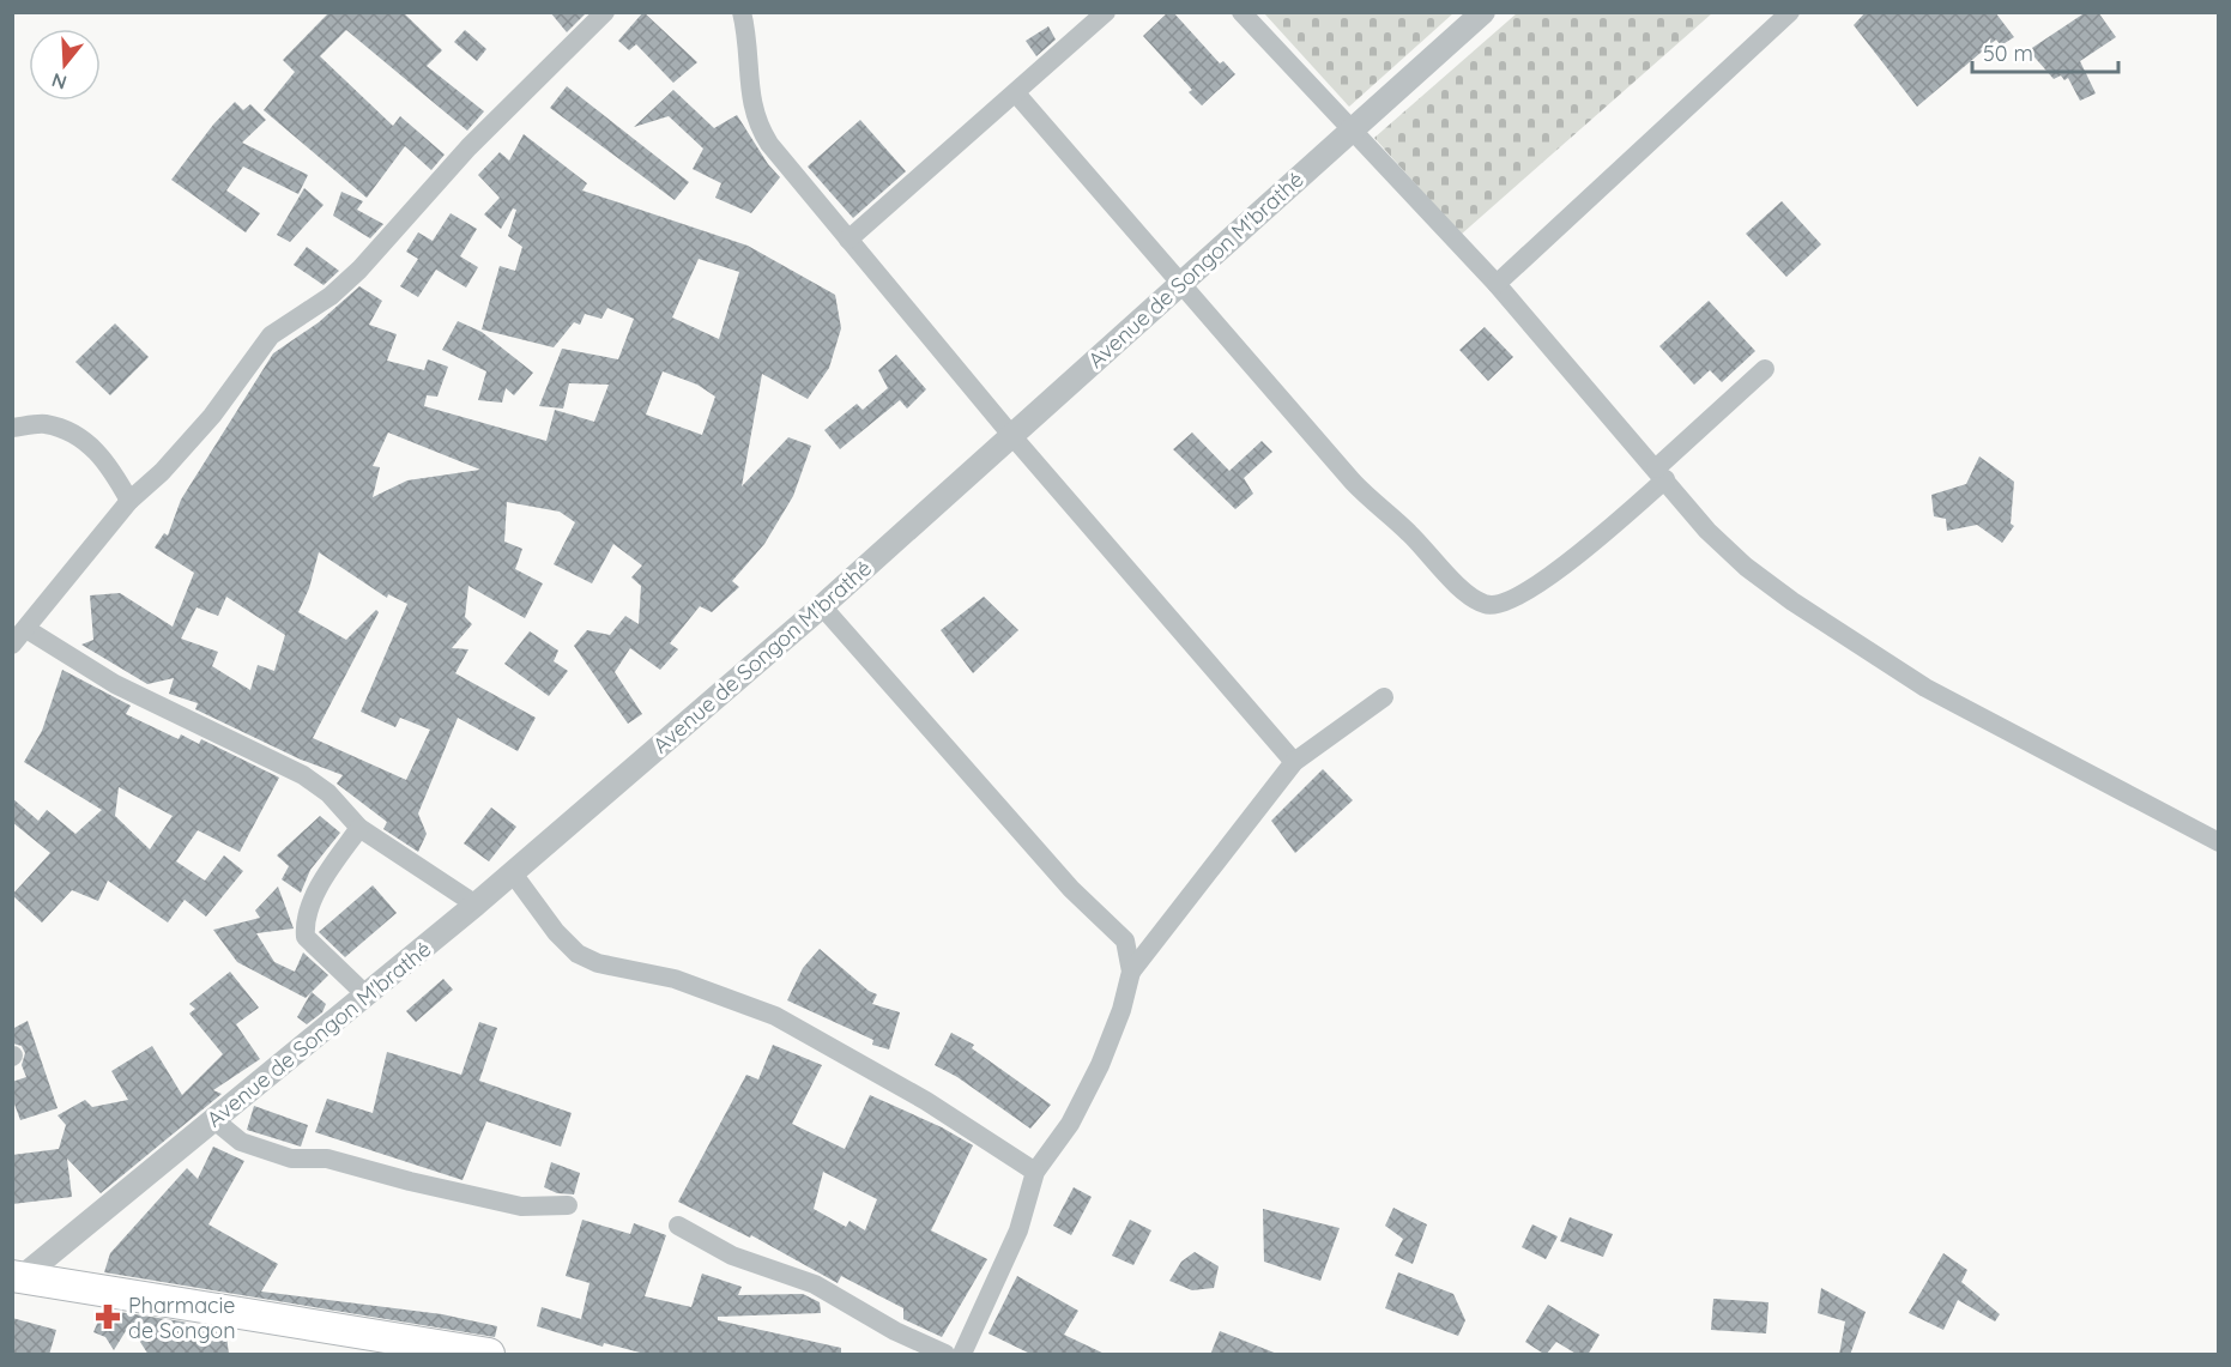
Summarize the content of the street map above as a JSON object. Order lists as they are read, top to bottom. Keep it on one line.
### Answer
{"streets":{"street":["Avenue de Songon M'brathé"]},"places":{"pharmacy":["Pharmacie de Songon"]},"scale_bar":"50 m","north":"bottom"}
